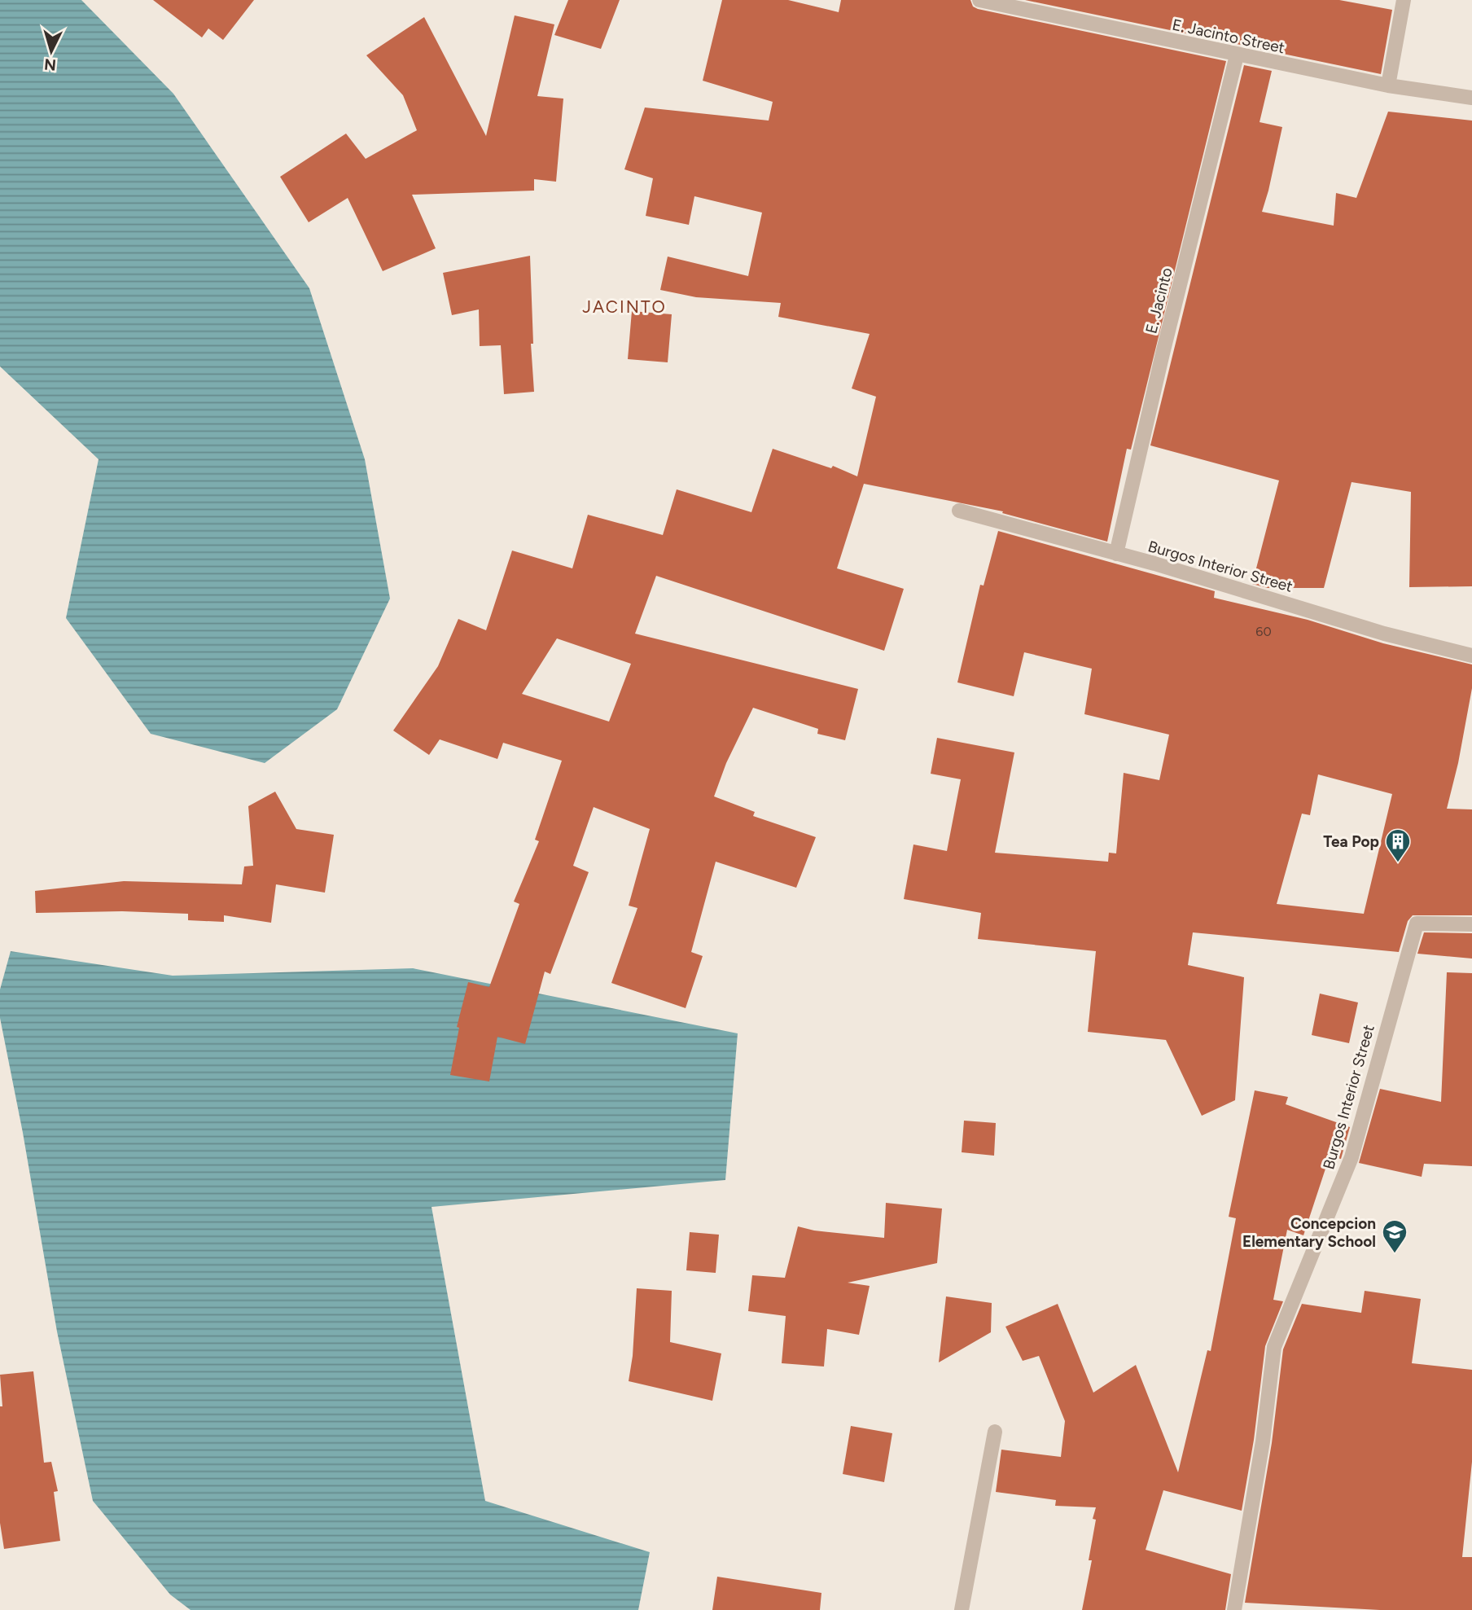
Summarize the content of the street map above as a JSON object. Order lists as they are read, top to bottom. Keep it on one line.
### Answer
{"streets":{"street":["E. Jacinto Street","E. Jacinto","Burgos Interior Street"]},"crossings":[["E. Jacinto Street","E. Jacinto"],["E. Jacinto","Burgos Interior Street"]],"districts":["JACINTO"],"places":{"building":["Tea Pop"],"school or university":["Concepcion Elementary School"]},"house_numbers":["60"],"north":"bottom"}
